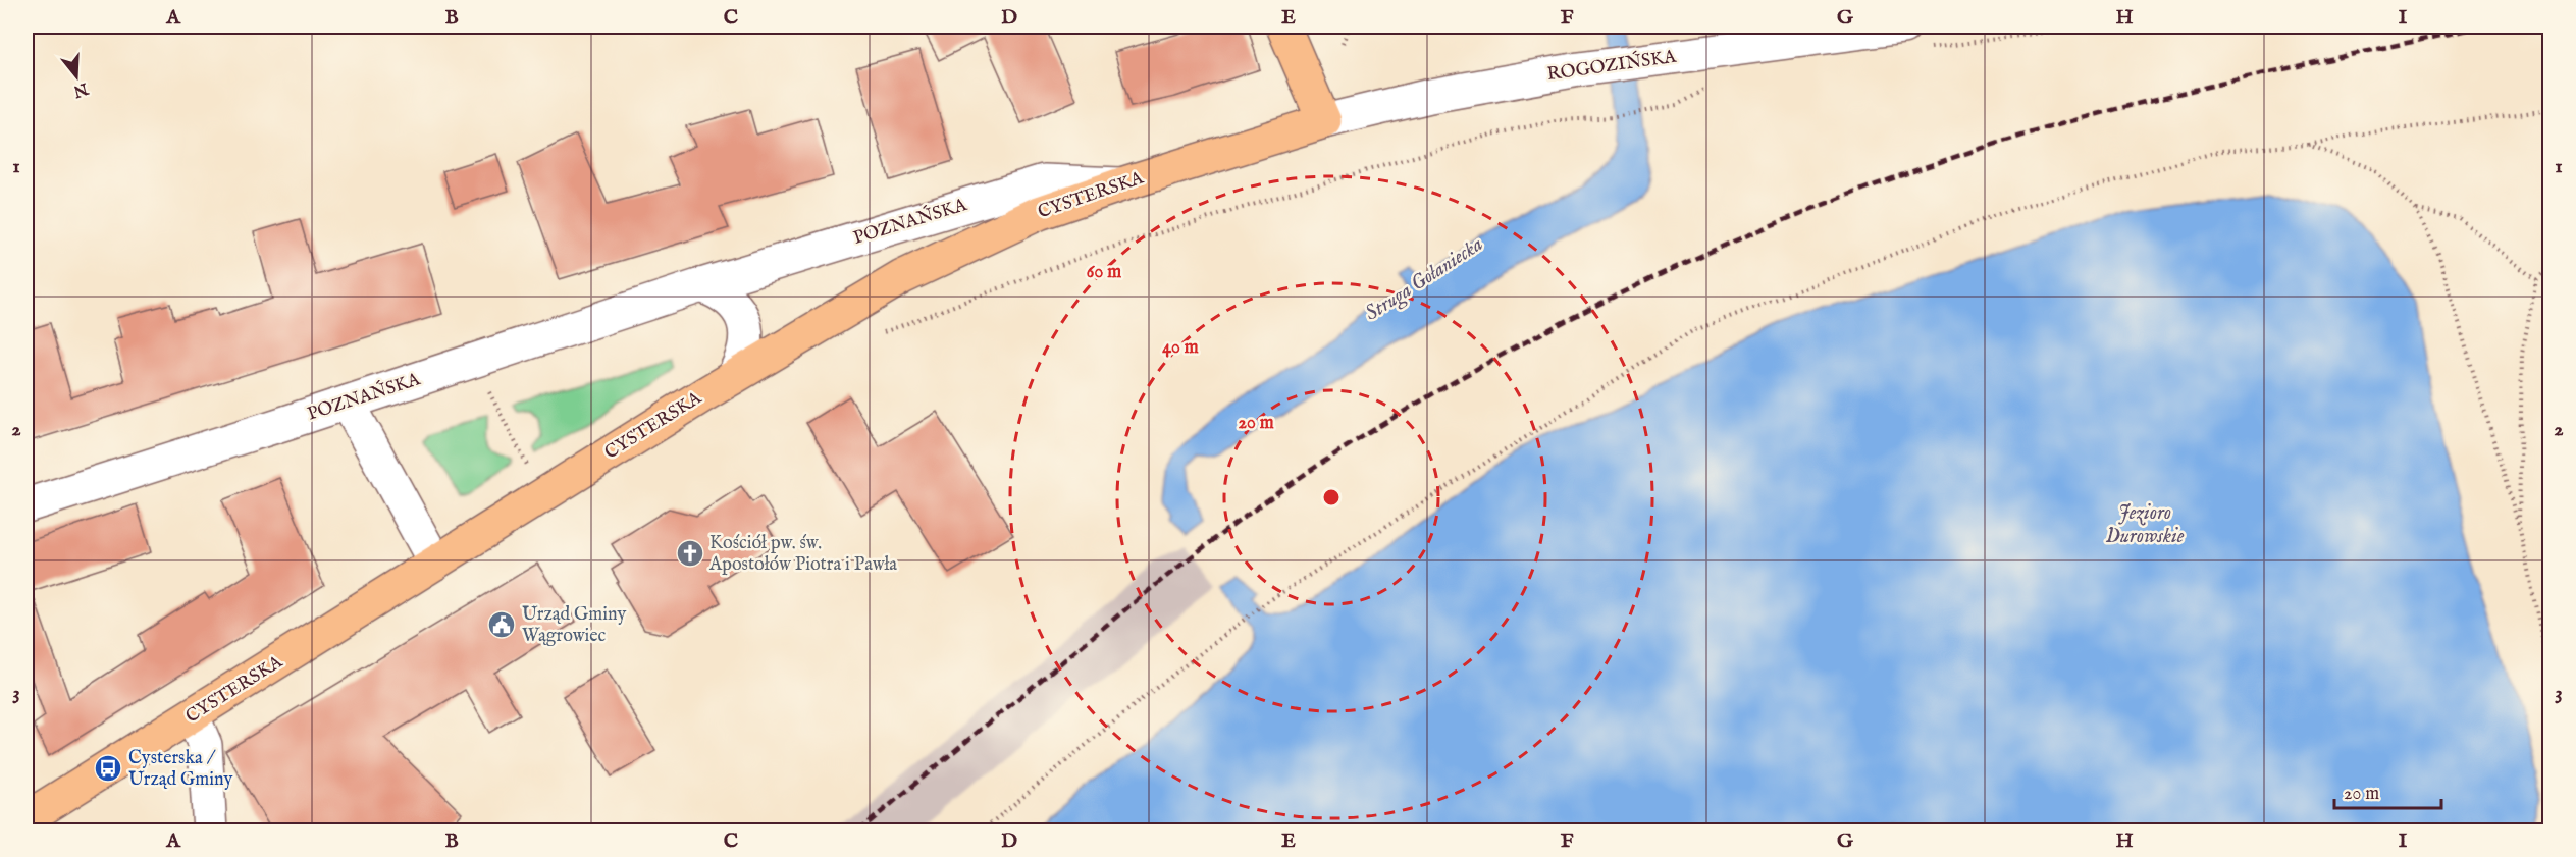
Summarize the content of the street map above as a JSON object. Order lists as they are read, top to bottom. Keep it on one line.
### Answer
{"streets":{"main road":["CYSTERSKA"],"street":["ROGOZIŃSKA","POZNAŃSKA"]},"crossings":[["ROGOZIŃSKA","CYSTERSKA"],["CYSTERSKA","POZNAŃSKA"]],"water":["Struga Gołaniecka","Jezioro Durowskie"],"places":{"church":["Kościół pw. św. Apostołów Piotra i Pawła"],"public building":["Urząd Gminy Wągrowiec"],"bus stop":["Cysterska / Urząd Gminy"]},"scale_bar":"20 m","north":"bottom","grid":{"columns":["A","B","C","D","E","F","G","H","I"],"rows":["1","2","3"]},"rings":["60 m","40 m","20 m"]}
